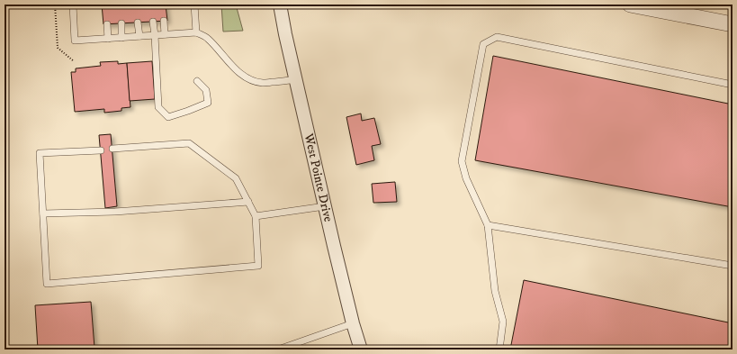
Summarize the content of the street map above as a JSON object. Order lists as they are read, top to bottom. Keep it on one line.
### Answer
{"streets":{"street":["West Pointe Drive"]}}
